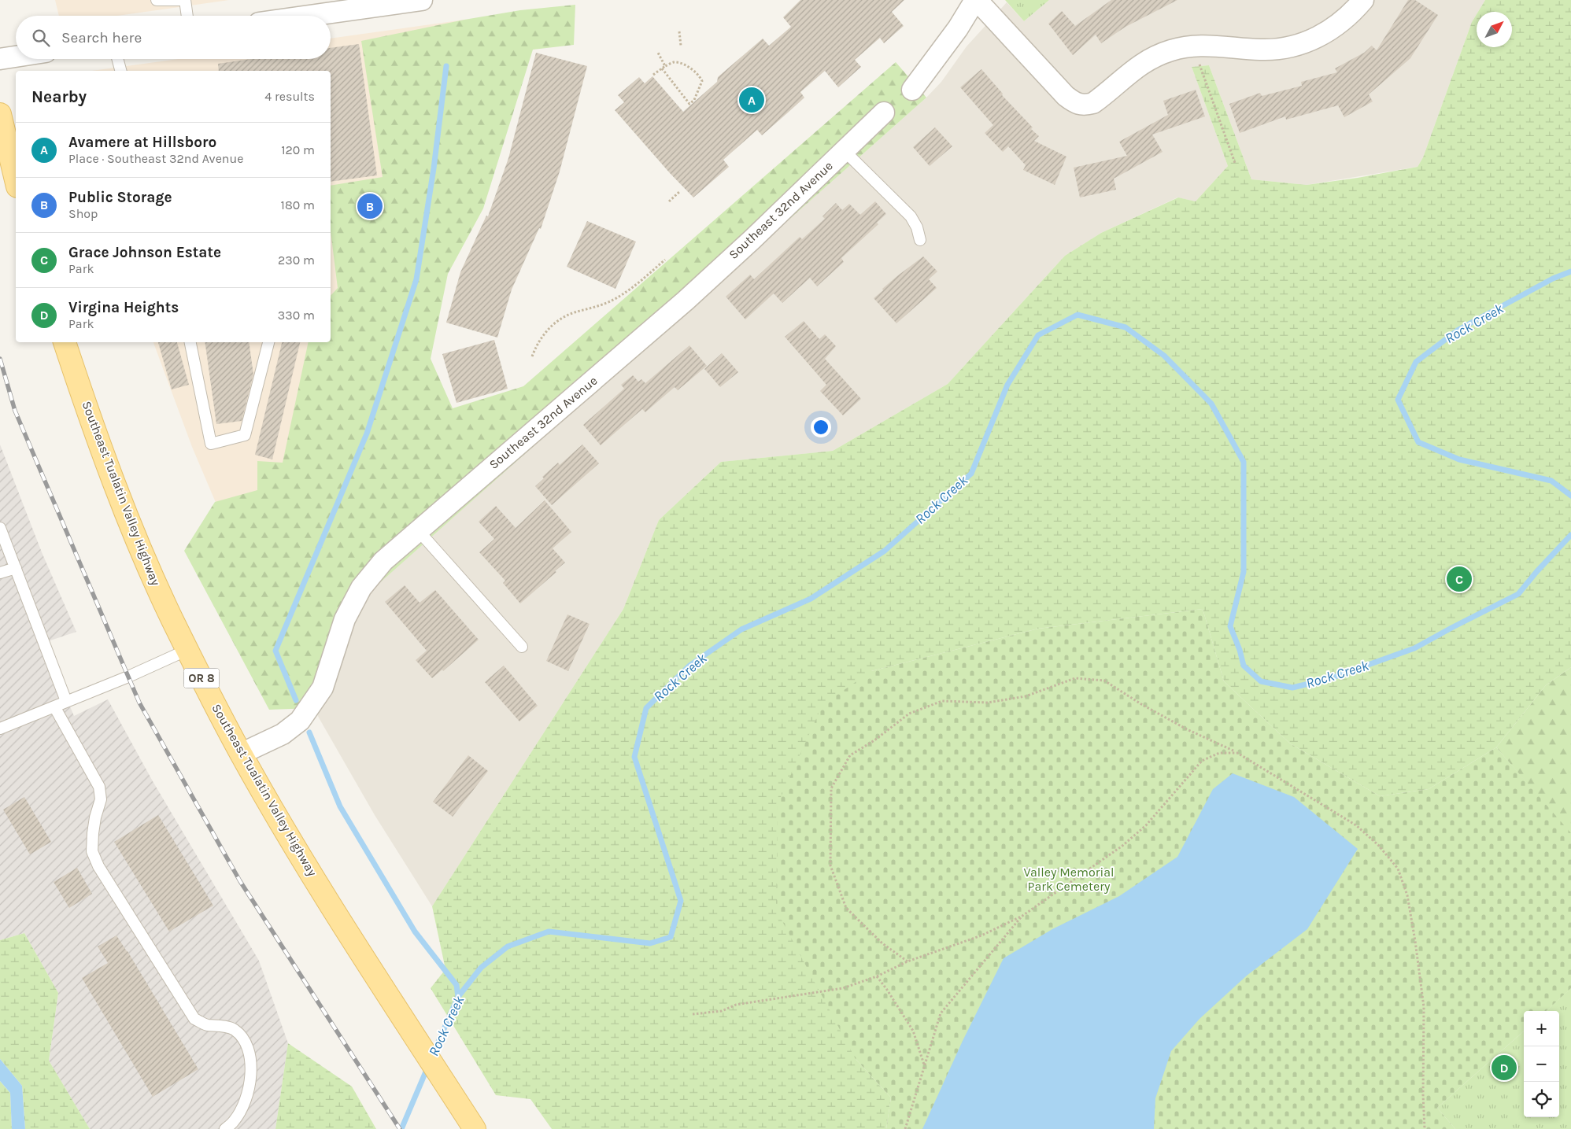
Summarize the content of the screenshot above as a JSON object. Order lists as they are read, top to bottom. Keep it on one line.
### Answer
{"streets":{"main road":["Southeast Tualatin Valley Highway","OR 8"],"street":["Southeast 32nd Avenue"]},"crossings":[["Southeast 32nd Avenue","Southeast Tualatin Valley Highway"]],"water":["Rock Creek"],"parks":["Valley Memorial Park Cemetery"],"north":"top right","page":{"search":"Search here","heading":["Nearby","4 results"],"pins":["A","B","C","D"],"list":[{"mark":"A","name":"Avamere at Hillsboro","note":"Place · Southeast 32nd Avenue","value":"120 m"},{"mark":"B","name":"Public Storage","note":"Shop","value":"180 m"},{"mark":"C","name":"Grace Johnson Estate","note":"Park","value":"230 m"},{"mark":"D","name":"Virgina Heights","note":"Park","value":"330 m"}],"map_buttons":["+","−"]}}
